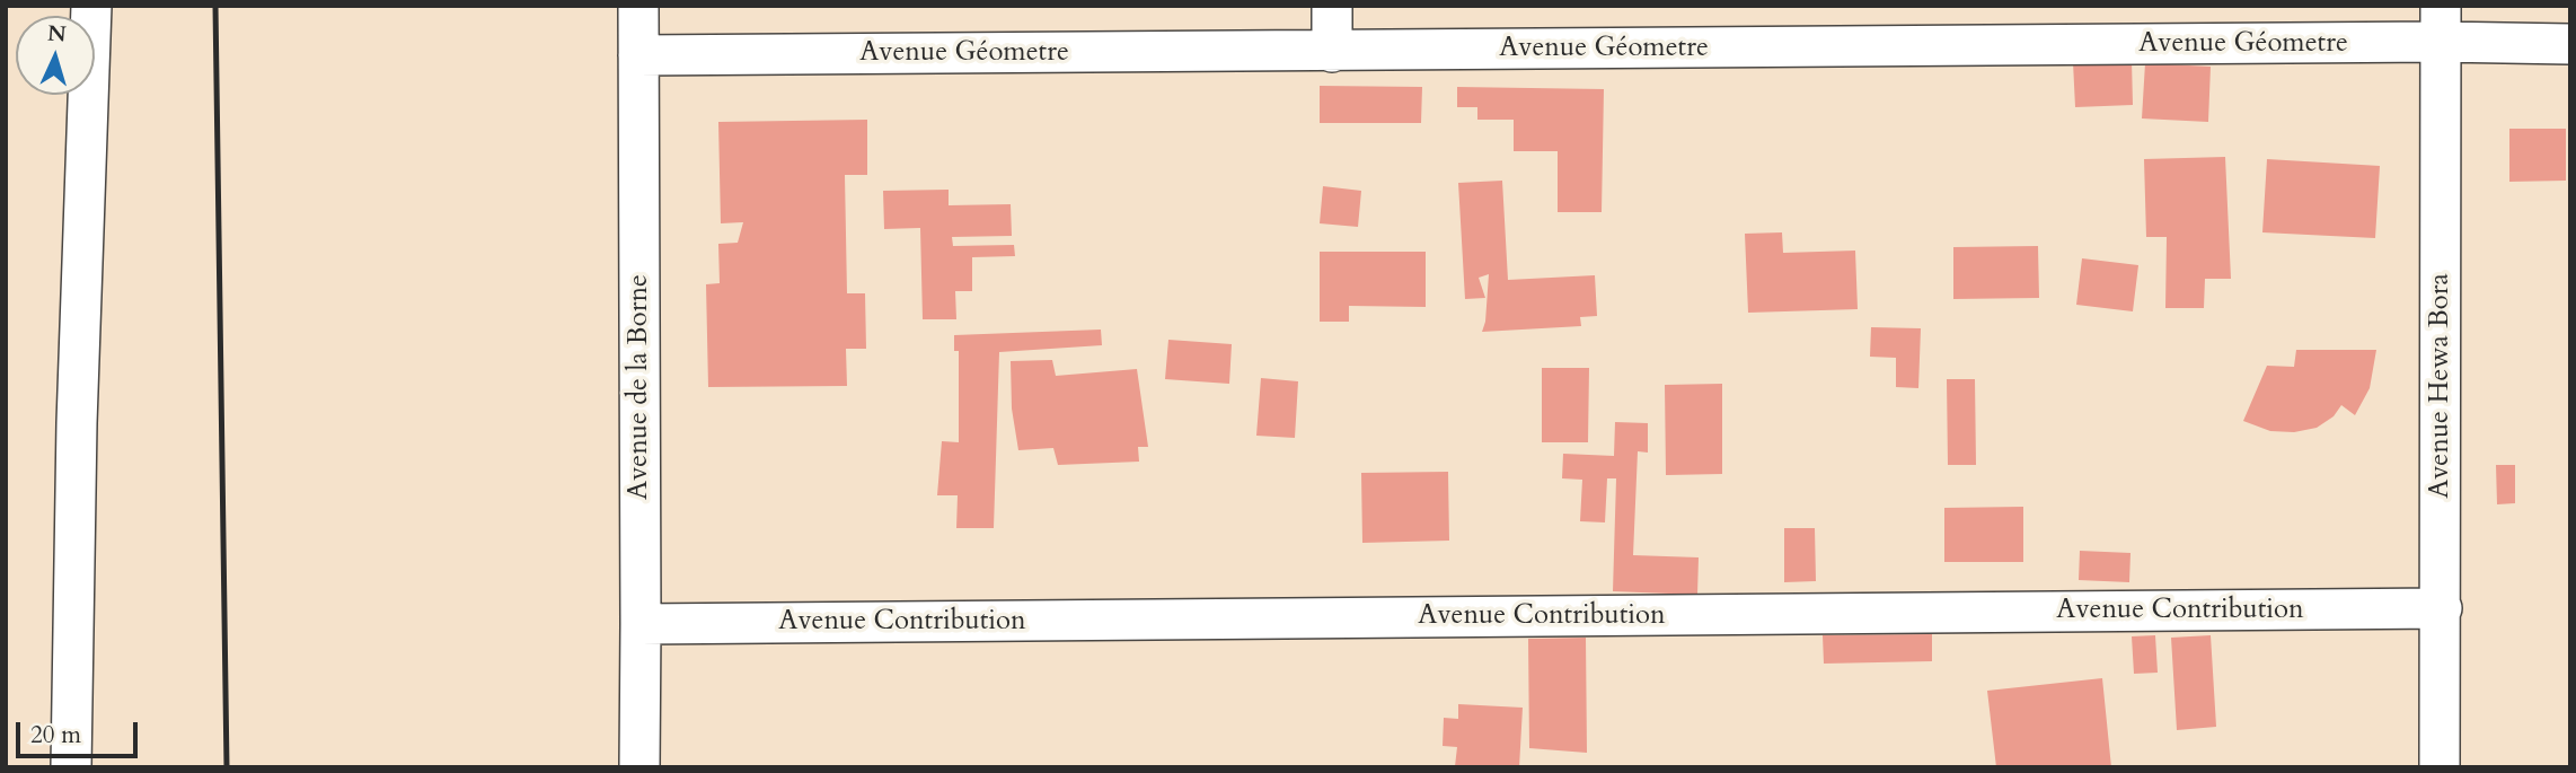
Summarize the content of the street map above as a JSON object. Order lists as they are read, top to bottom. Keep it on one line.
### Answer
{"streets":{"street":["Avenue Géometre","Avenue Hewa Bora","Avenue de la Borne","Avenue Contribution"]},"crossings":[["Avenue Géometre","Avenue Hewa Bora"],["Avenue Géometre","Avenue de la Borne"],["Avenue Hewa Bora","Avenue Contribution"],["Avenue de la Borne","Avenue Contribution"]],"scale_bar":"20 m","north":"top"}
